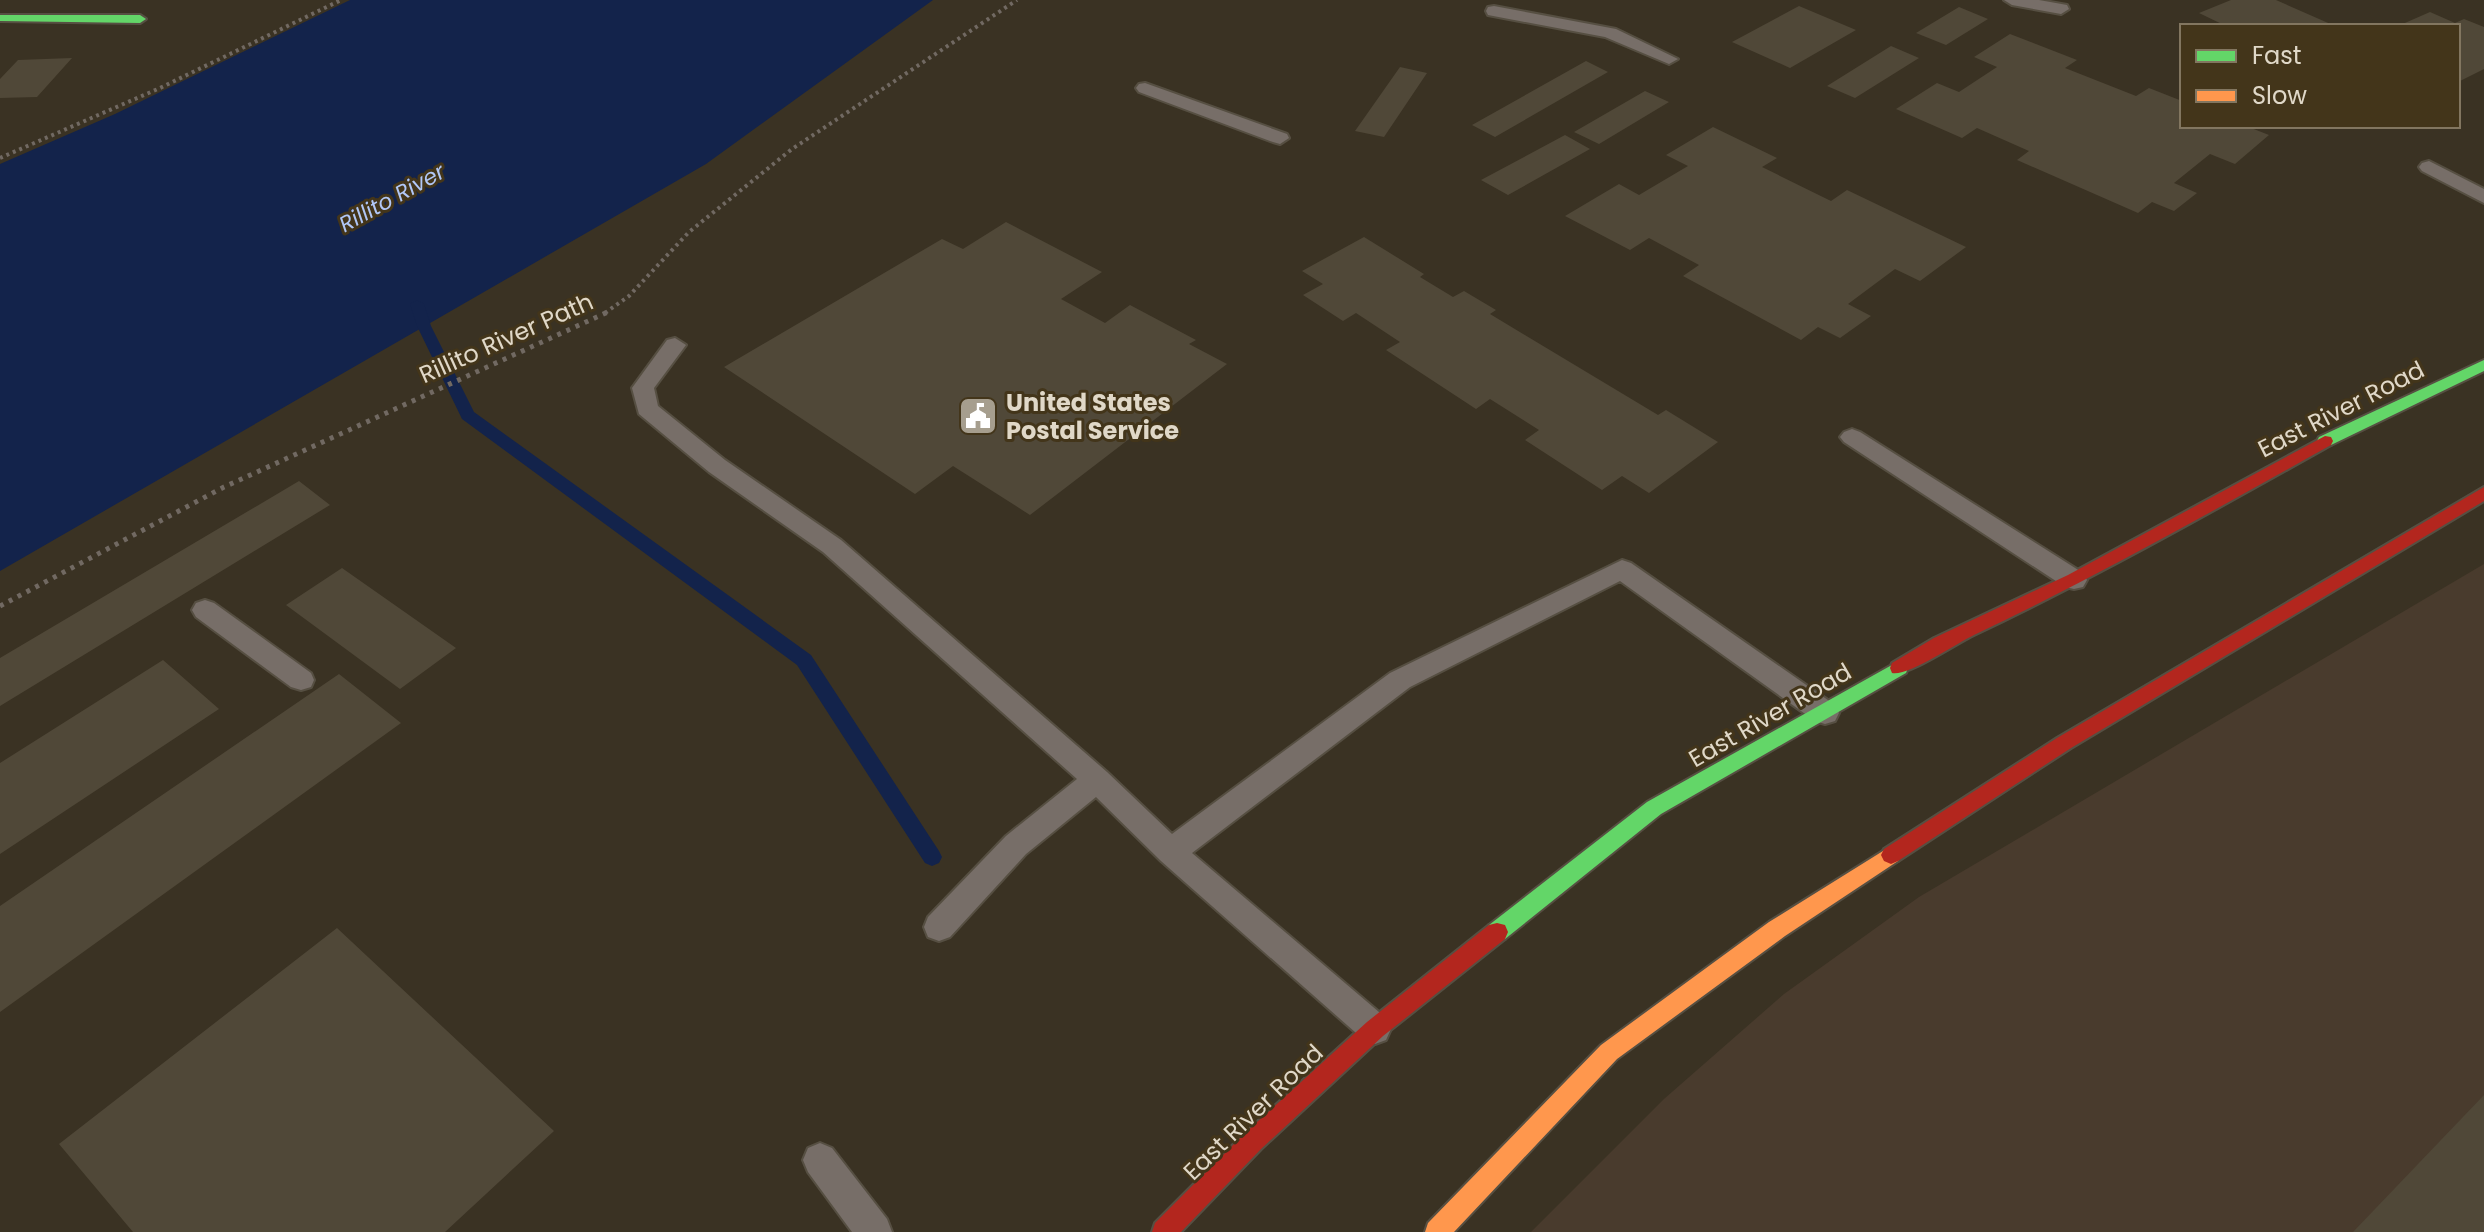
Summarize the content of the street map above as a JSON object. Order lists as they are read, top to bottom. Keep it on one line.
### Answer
{"streets":{"main road":["East River Road"],"path":["Rillito River Path"]},"water":["Rillito River"],"places":{"public building":["United States Postal Service"]},"legend":["Fast","Slow"]}
